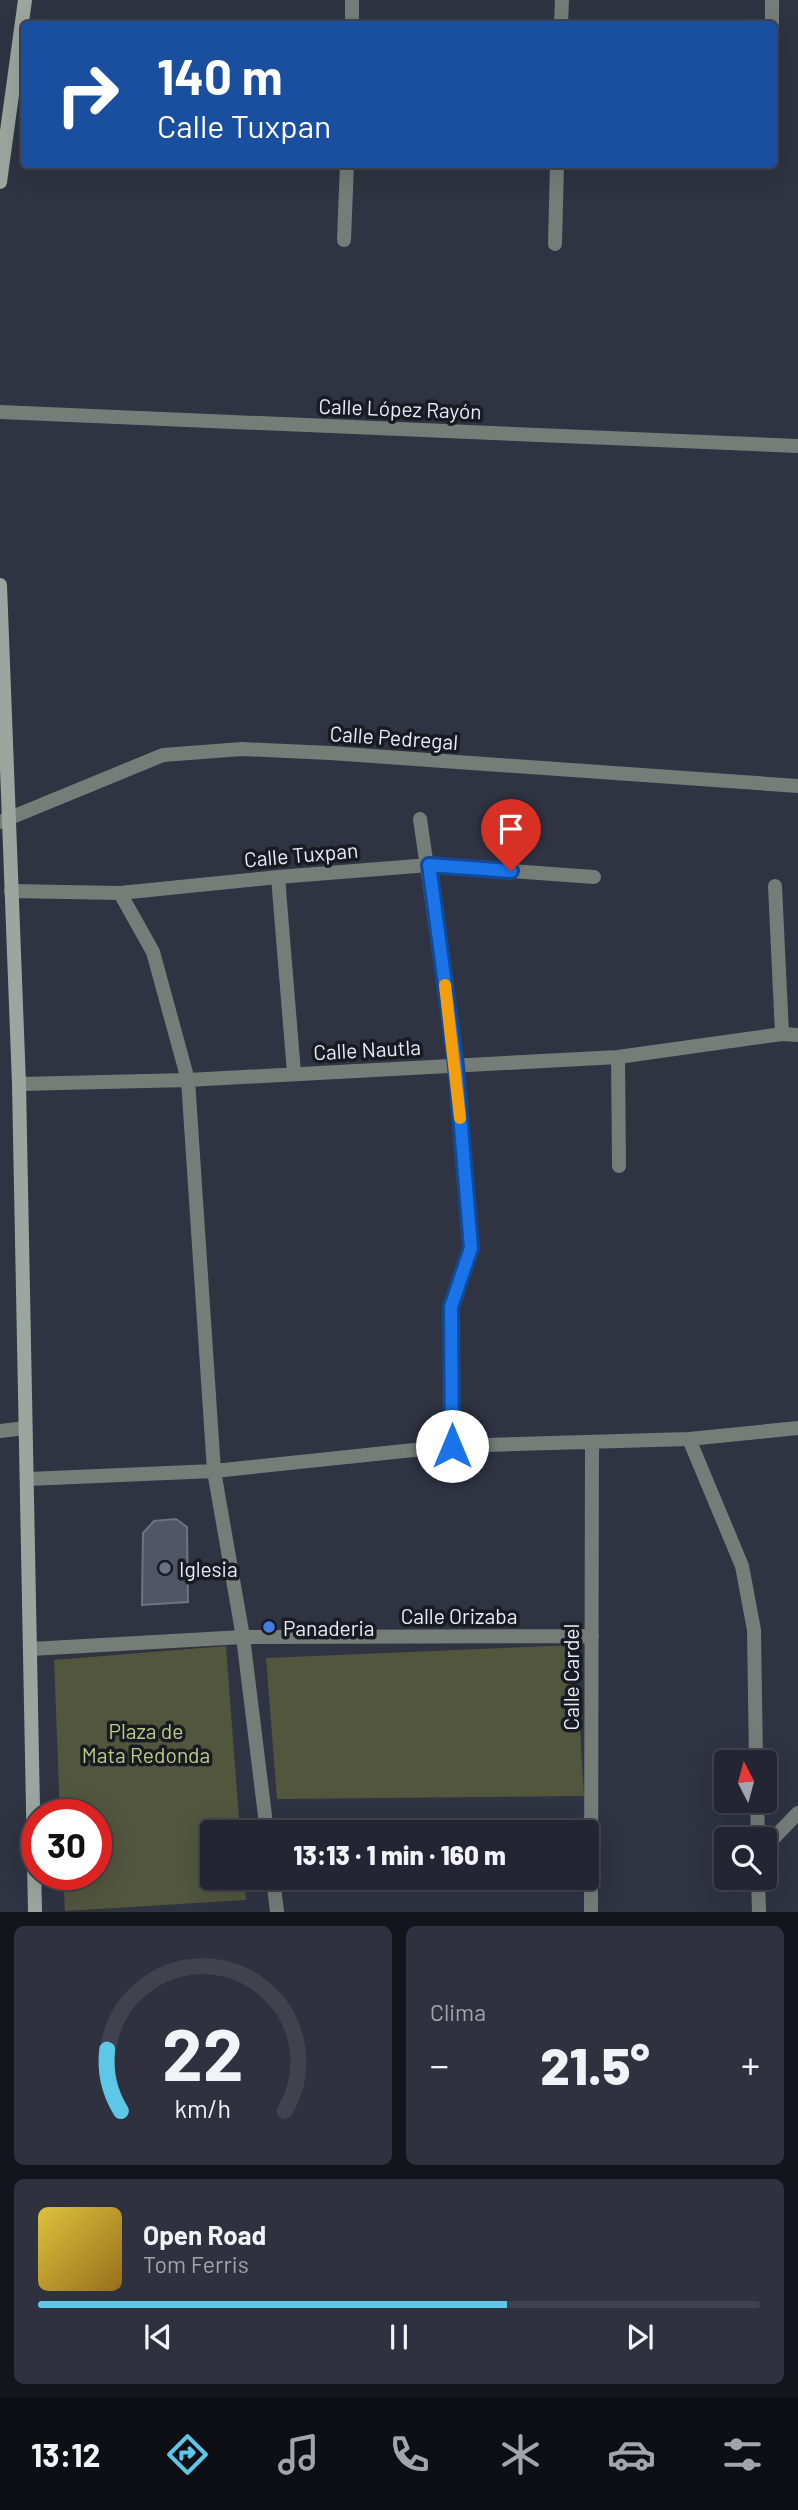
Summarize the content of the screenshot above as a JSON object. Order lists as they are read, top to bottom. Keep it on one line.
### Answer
{"streets":{"street":["Calle López Rayón","Calle Pedregal","Calle Tuxpan","Calle Nautla","Calle Orizaba","Calle Cardel"]},"crossings":[["Calle Orizaba","Calle Cardel"]],"parks":["Plaza de Mata Redonda"],"places":["Iglesia","Panaderia"],"north":"top","page":{"turn":["140 m","Calle Tuxpan"],"limit":"30","trip":"13:13 · 1 min · 160 m","tile":"Clima","heat":["−","21.5°","+"],"song":["Open Road","Tom Ferris"],"tabs":"13:12","gauge":["22","km/h"]}}
